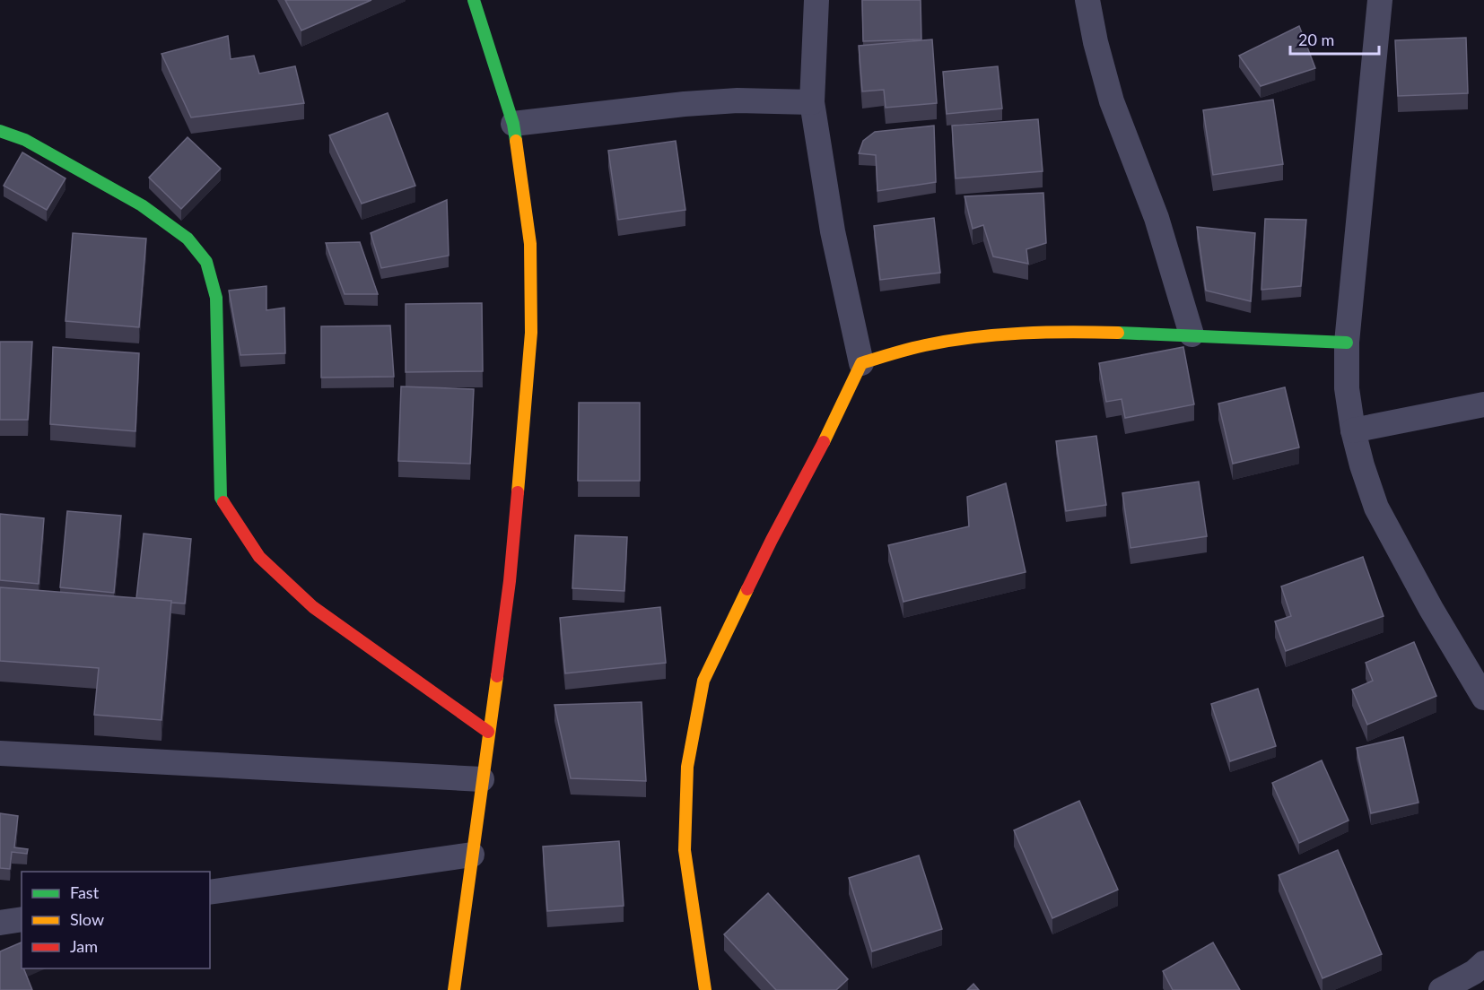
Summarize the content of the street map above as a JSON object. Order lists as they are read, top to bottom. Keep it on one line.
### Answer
{"legend":["Fast","Slow","Jam"],"scale_bar":"20 m"}
